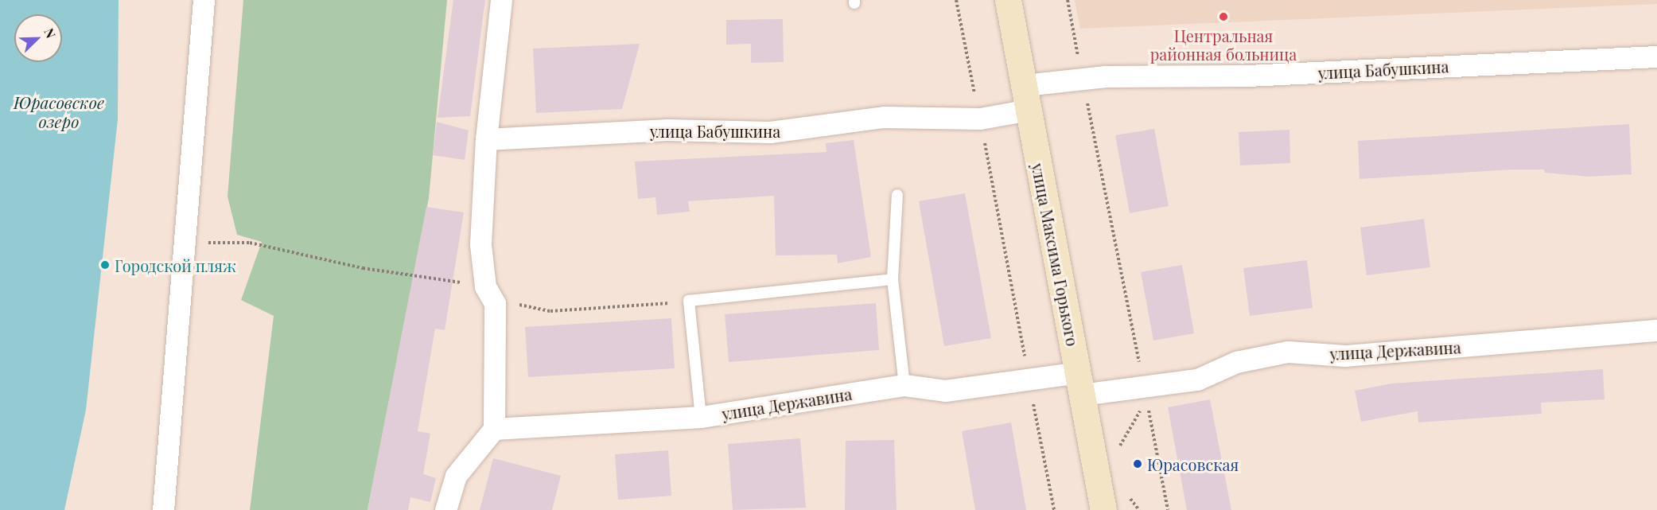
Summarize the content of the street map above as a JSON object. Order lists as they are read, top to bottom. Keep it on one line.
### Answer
{"streets":{"main road":["улица Максима Горького"],"street":["улица Бабушкина","улица Державина"]},"crossings":[["улица Бабушкина","улица Максима Горького"],["улица Максима Горького","улица Державина"]],"water":["Юрасовское озеро"],"places":["Центральная районная больница","Городской пляж","Юрасовская"],"north":"top right"}
